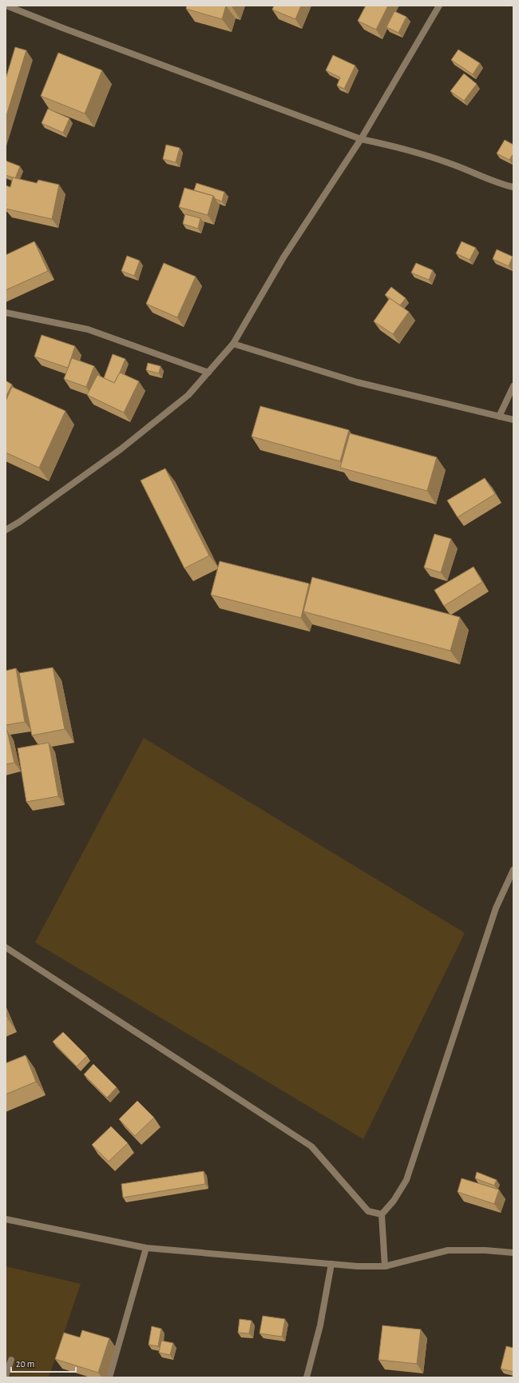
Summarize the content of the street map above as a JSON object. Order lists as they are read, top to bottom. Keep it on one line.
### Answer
{"scale_bar":"20 m"}
